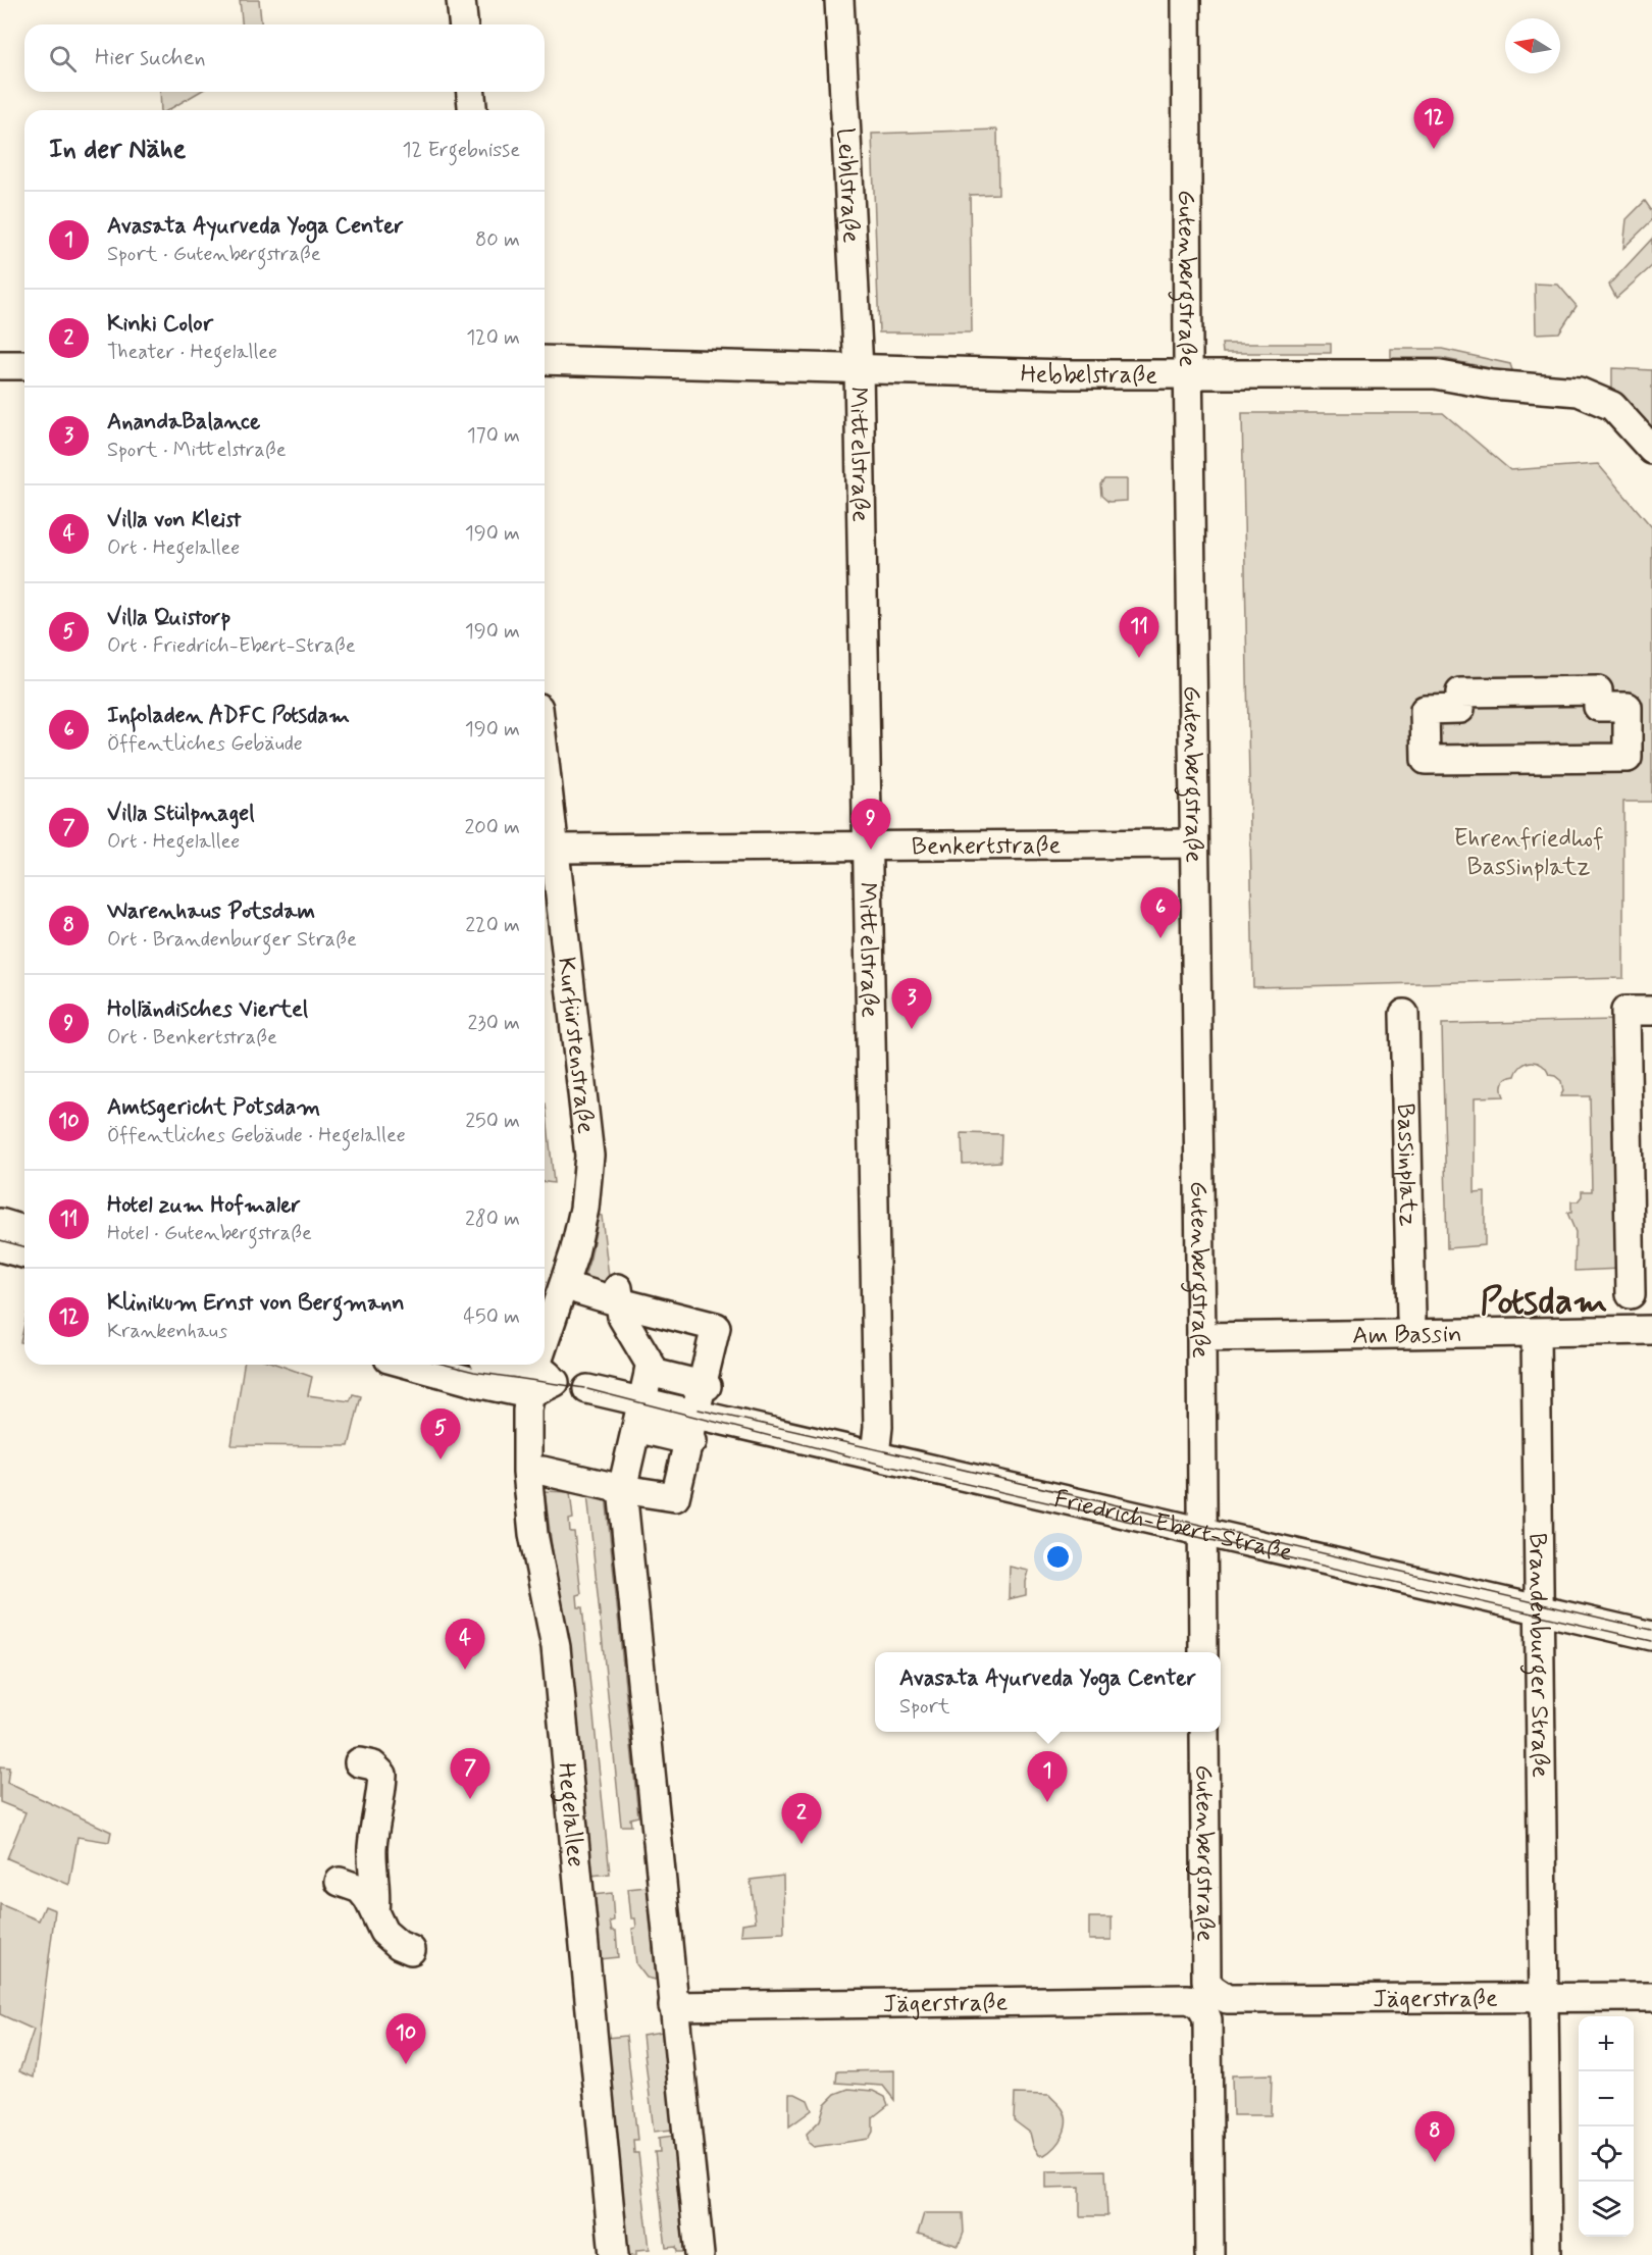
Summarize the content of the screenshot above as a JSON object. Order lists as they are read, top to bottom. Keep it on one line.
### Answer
{"streets":{"street":["Leiblstraße","Gutenbergstraße","Hebbelstraße","Mittelstraße","Benkertstraße","Kurfürstenstraße","Bassinplatz","Am Bassin","Friedrich-Ebert-Straße","Brandenburger Straße","Hegelallee","Jägerstraße"]},"crossings":[["Leiblstraße","Hebbelstraße"],["Leiblstraße","Mittelstraße"],["Gutenbergstraße","Hebbelstraße"],["Gutenbergstraße","Benkertstraße"],["Gutenbergstraße","Am Bassin"],["Gutenbergstraße","Friedrich-Ebert-Straße"],["Gutenbergstraße","Jägerstraße"],["Hebbelstraße","Mittelstraße"],["Mittelstraße","Benkertstraße"],["Mittelstraße","Friedrich-Ebert-Straße"],["Benkertstraße","Kurfürstenstraße"],["Kurfürstenstraße","Friedrich-Ebert-Straße"],["Kurfürstenstraße","Hegelallee"],["Am Bassin","Brandenburger Straße"],["Friedrich-Ebert-Straße","Brandenburger Straße"],["Friedrich-Ebert-Straße","Hegelallee"],["Brandenburger Straße","Jägerstraße"]],"districts":["Potsdam"],"parks":["Ehrenfriedhof Bassinplatz"],"north":"left","page":{"search":"Hier suchen","pins":["12","11","9","6","3","5","4","7","1","2","10","8"],"heading":["In der Nähe","12 Ergebnisse"],"list":[{"mark":"1","name":"Avasata Ayurveda Yoga Center","note":"Sport · Gutenbergstraße","value":"80 m"},{"mark":"2","name":"Kinki Color","note":"Theater · Hegelallee","value":"120 m"},{"mark":"3","name":"AnandaBalance","note":"Sport · Mittelstraße","value":"170 m"},{"mark":"4","name":"Villa von Kleist","note":"Ort · Hegelallee","value":"190 m"},{"mark":"5","name":"Villa Quistorp","note":"Ort · Friedrich-Ebert-Straße","value":"190 m"},{"mark":"6","name":"Infoladen ADFC Potsdam","note":"Öffentliches Gebäude","value":"190 m"},{"mark":"7","name":"Villa Stülpnagel","note":"Ort · Hegelallee","value":"200 m"},{"mark":"8","name":"Warenhaus Potsdam","note":"Ort · Brandenburger Straße","value":"220 m"},{"mark":"9","name":"Holländisches Viertel","note":"Ort · Benkertstraße","value":"230 m"},{"mark":"10","name":"Amtsgericht Potsdam","note":"Öffentliches Gebäude · Hegelallee","value":"250 m"},{"mark":"11","name":"Hotel zum Hofmaler","note":"Hotel · Gutenbergstraße","value":"280 m"},{"mark":"12","name":"Klinikum Ernst von Bergmann","note":"Krankenhaus","value":"450 m"}],"popup":["Avasata Ayurveda Yoga Center","Sport"],"map_buttons":["+","−"]}}
